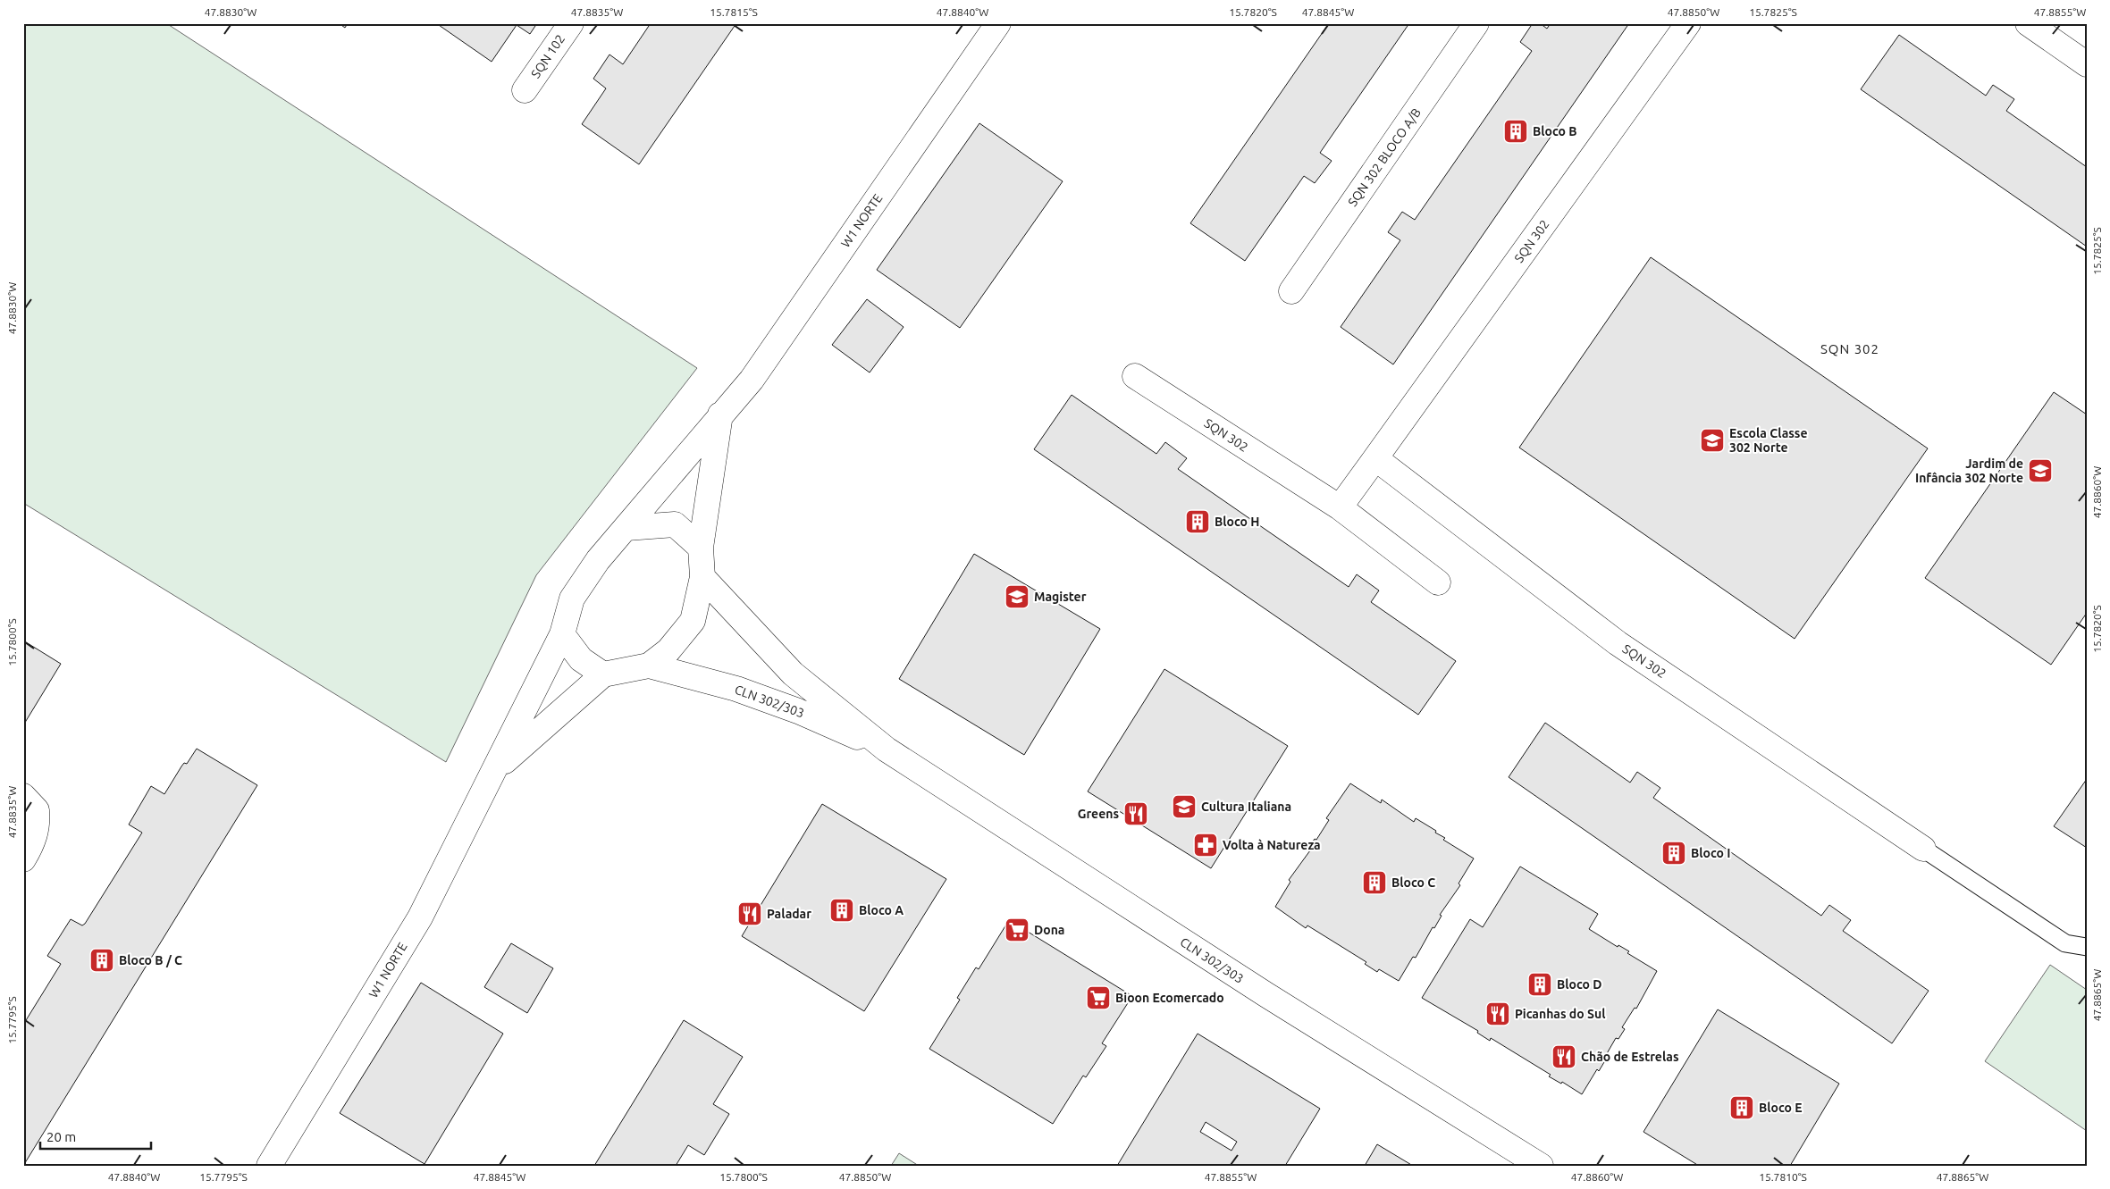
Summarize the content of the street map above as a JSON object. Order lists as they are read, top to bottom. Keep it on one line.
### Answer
{"streets":{"street":["SQN 102","SQN 302 BLOCO A/B","W1 NORTE","SQN 302","CLN 302/303"]},"crossings":[["W1 NORTE","CLN 302/303"]],"districts":["SQN 302"],"places":{"building":["Bloco B","Bloco H","Bloco I","Bloco C","Bloco A","Bloco B / C","Bloco D","Bloco E"],"school or university":["Escola Classe 302 Norte","Jardim de Infância 302 Norte","Magister","Cultura Italiana"],"restaurant":["Greens","Paladar","Picanhas do Sul","Chão de Estrelas"],"pharmacy":["Volta à Natureza"],"supermarket":["Dona","Bioon Ecomercado"]},"scale_bar":"20 m","coordinates":["47.8830°W","47.8835°W","15.7815°S","47.8840°W","15.7820°S","47.8845°W","47.8850°W","15.7825°S","47.8855°W","47.8860°W","15.7800°S","47.8865°W","15.7795°S","15.7810°S"]}
